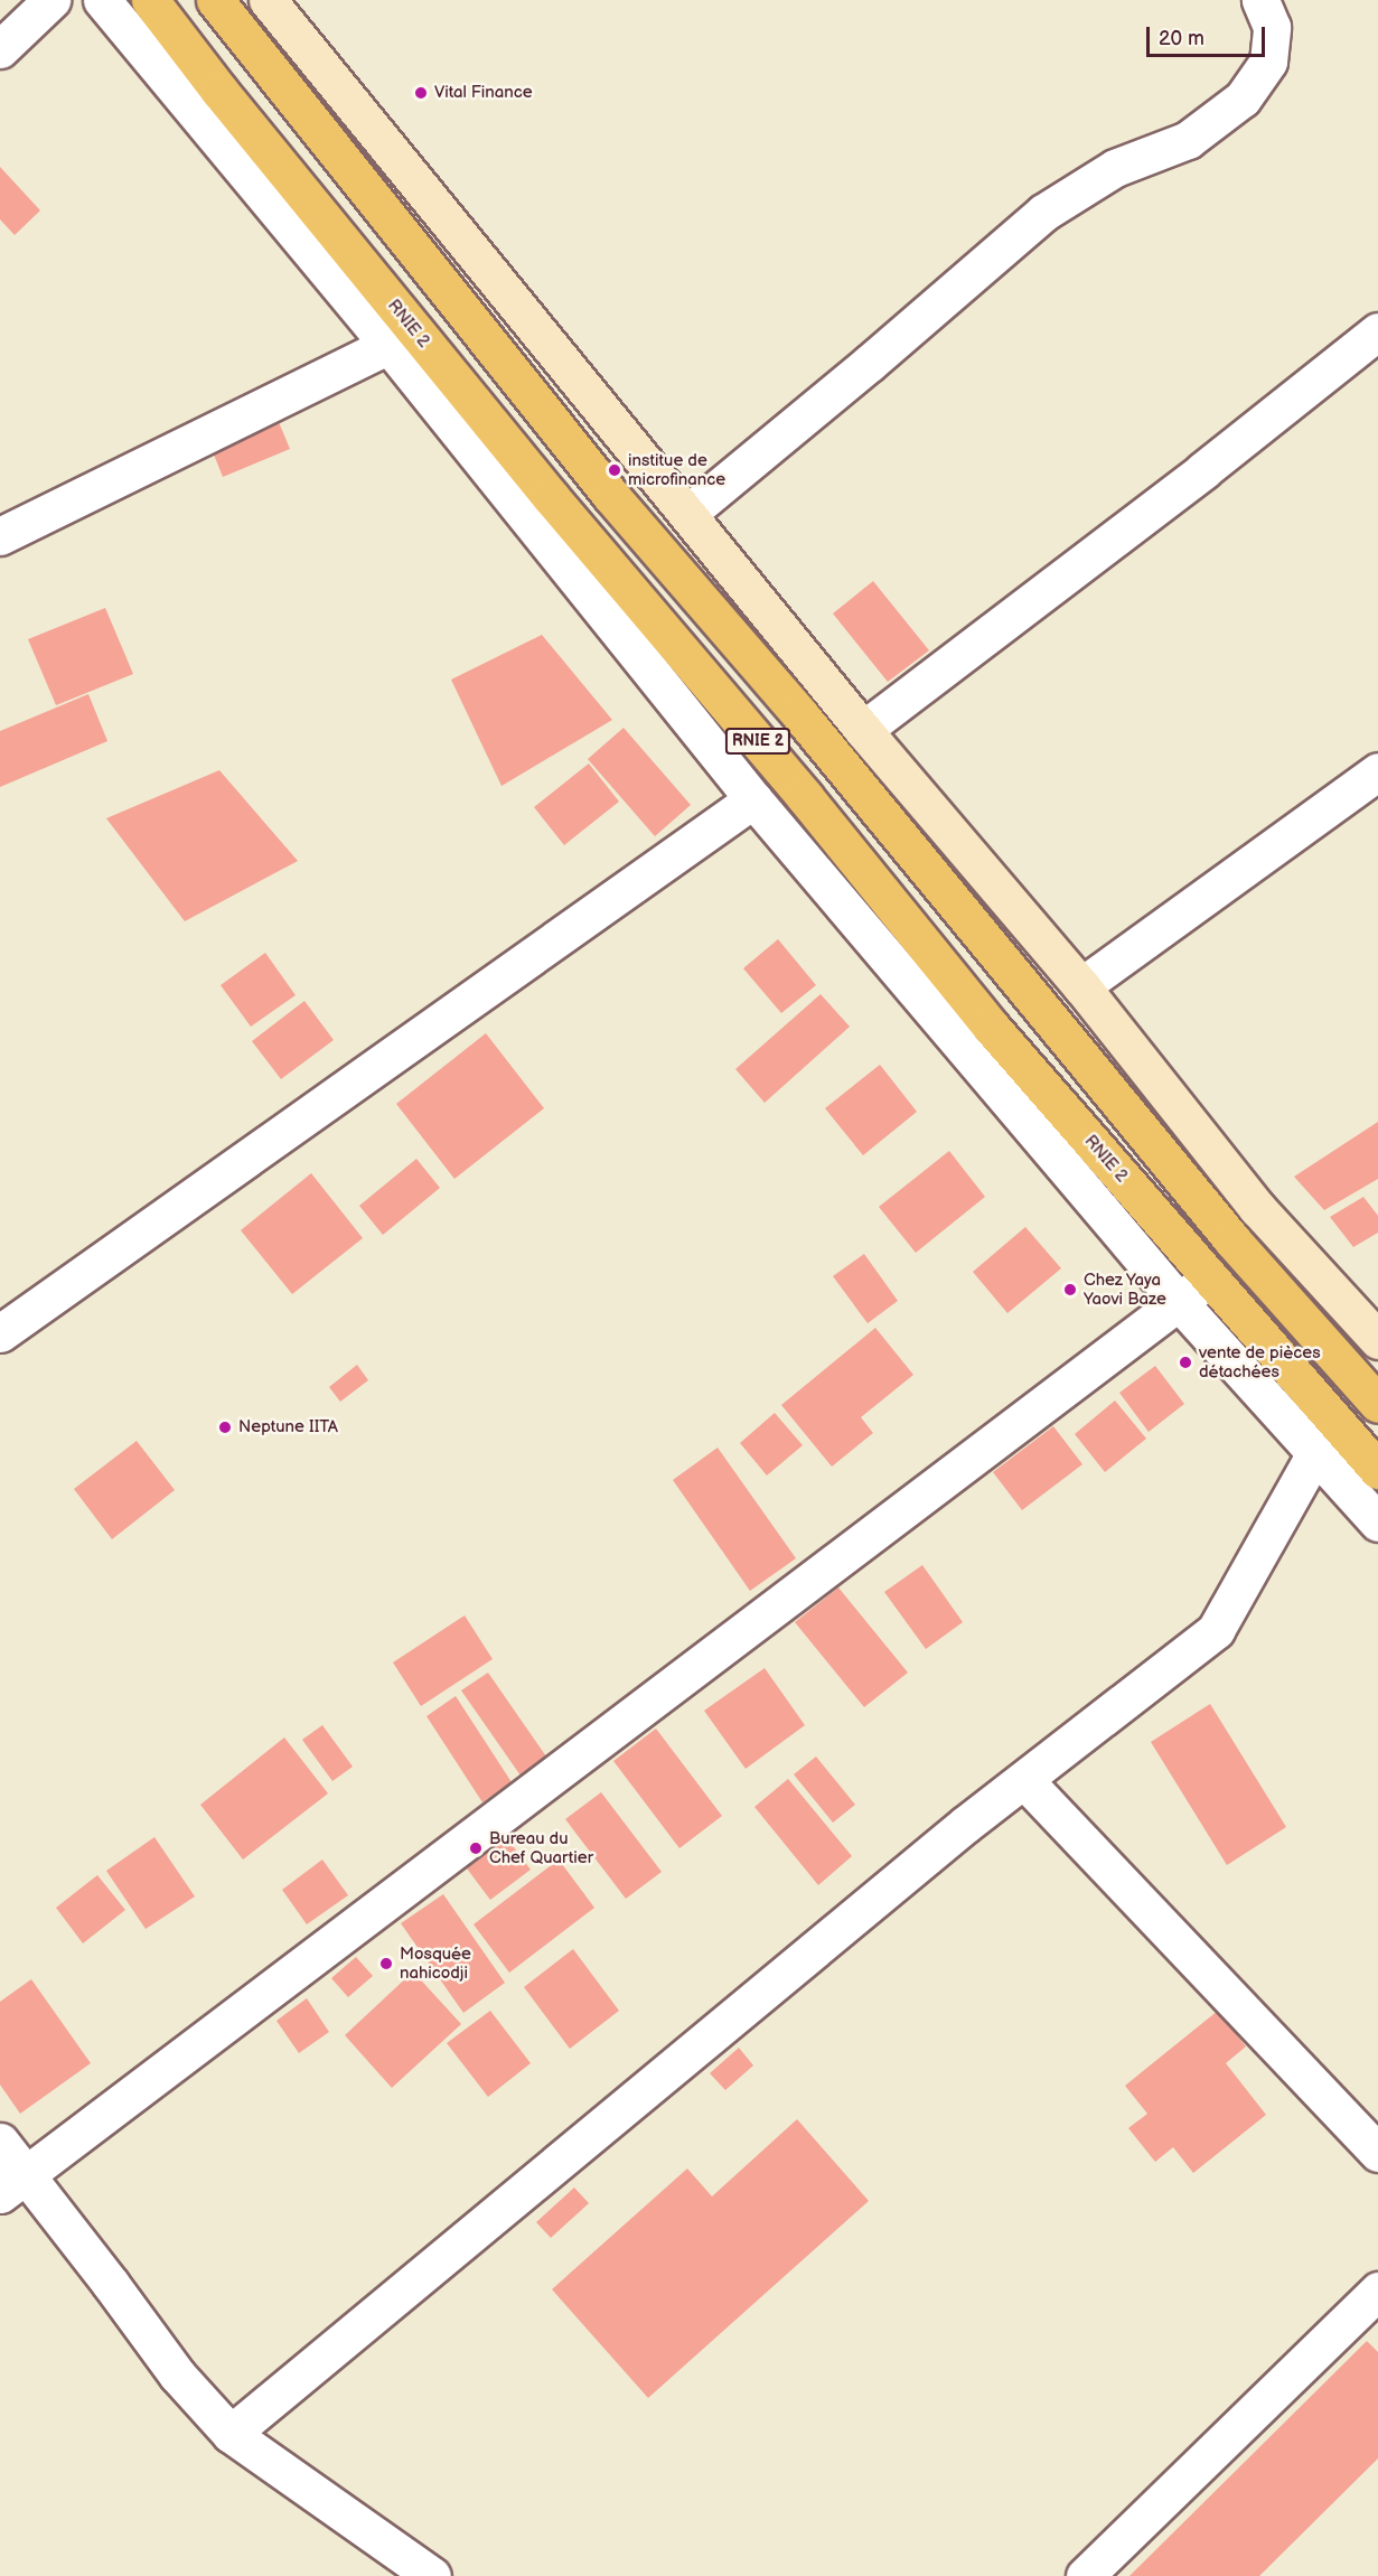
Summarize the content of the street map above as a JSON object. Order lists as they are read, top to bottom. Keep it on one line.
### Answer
{"streets":{"highway":["RNIE 2"]},"places":["Vital Finance","institue de microfinance","Chez Yaya Yaovi Baze","vente de pièces détachées","Neptune IITA","Bureau du Chef Quartier","Mosquée nahicodji"],"scale_bar":"20 m"}
